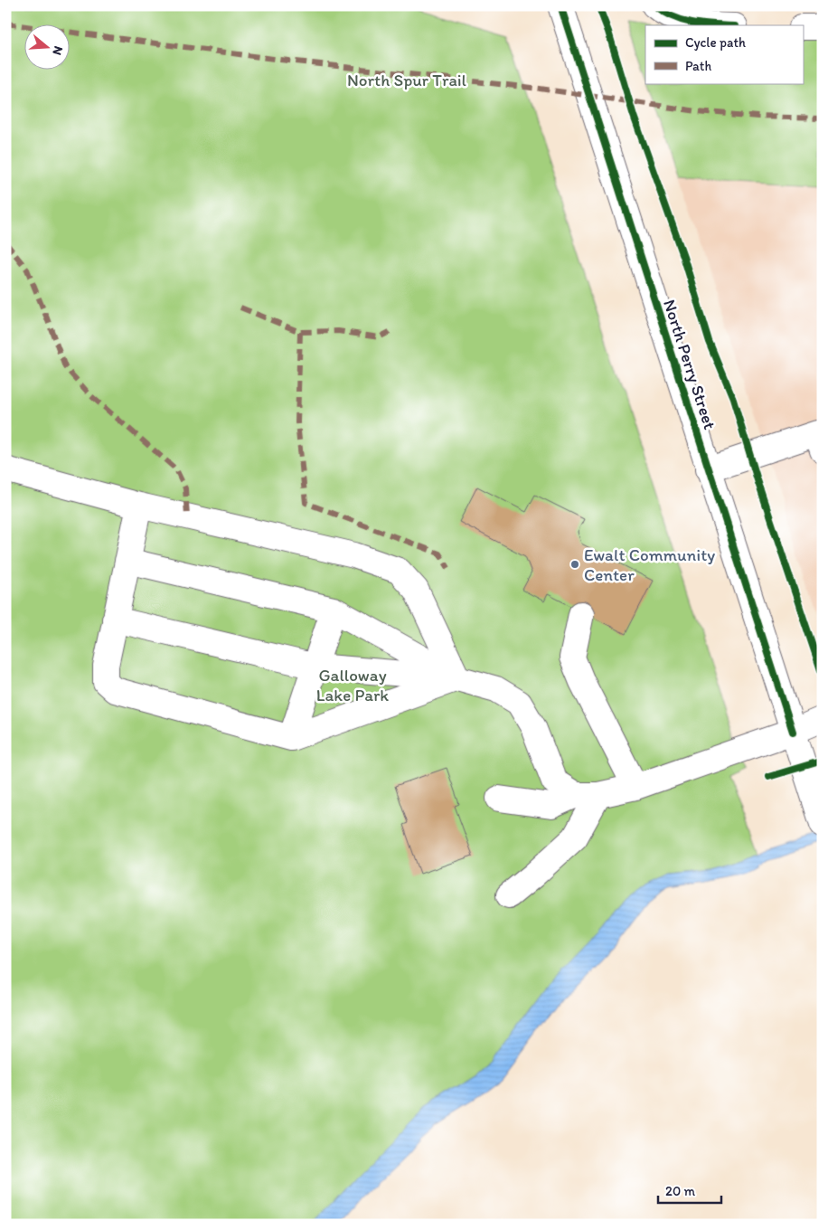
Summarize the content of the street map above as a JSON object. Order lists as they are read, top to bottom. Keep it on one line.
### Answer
{"streets":{"main road":["North Perry Street"]},"parks":["North Spur Trail","Galloway Lake Park"],"places":["Ewalt Community Center"],"legend":["Cycle path","Path"],"scale_bar":"20 m","north":"right"}
